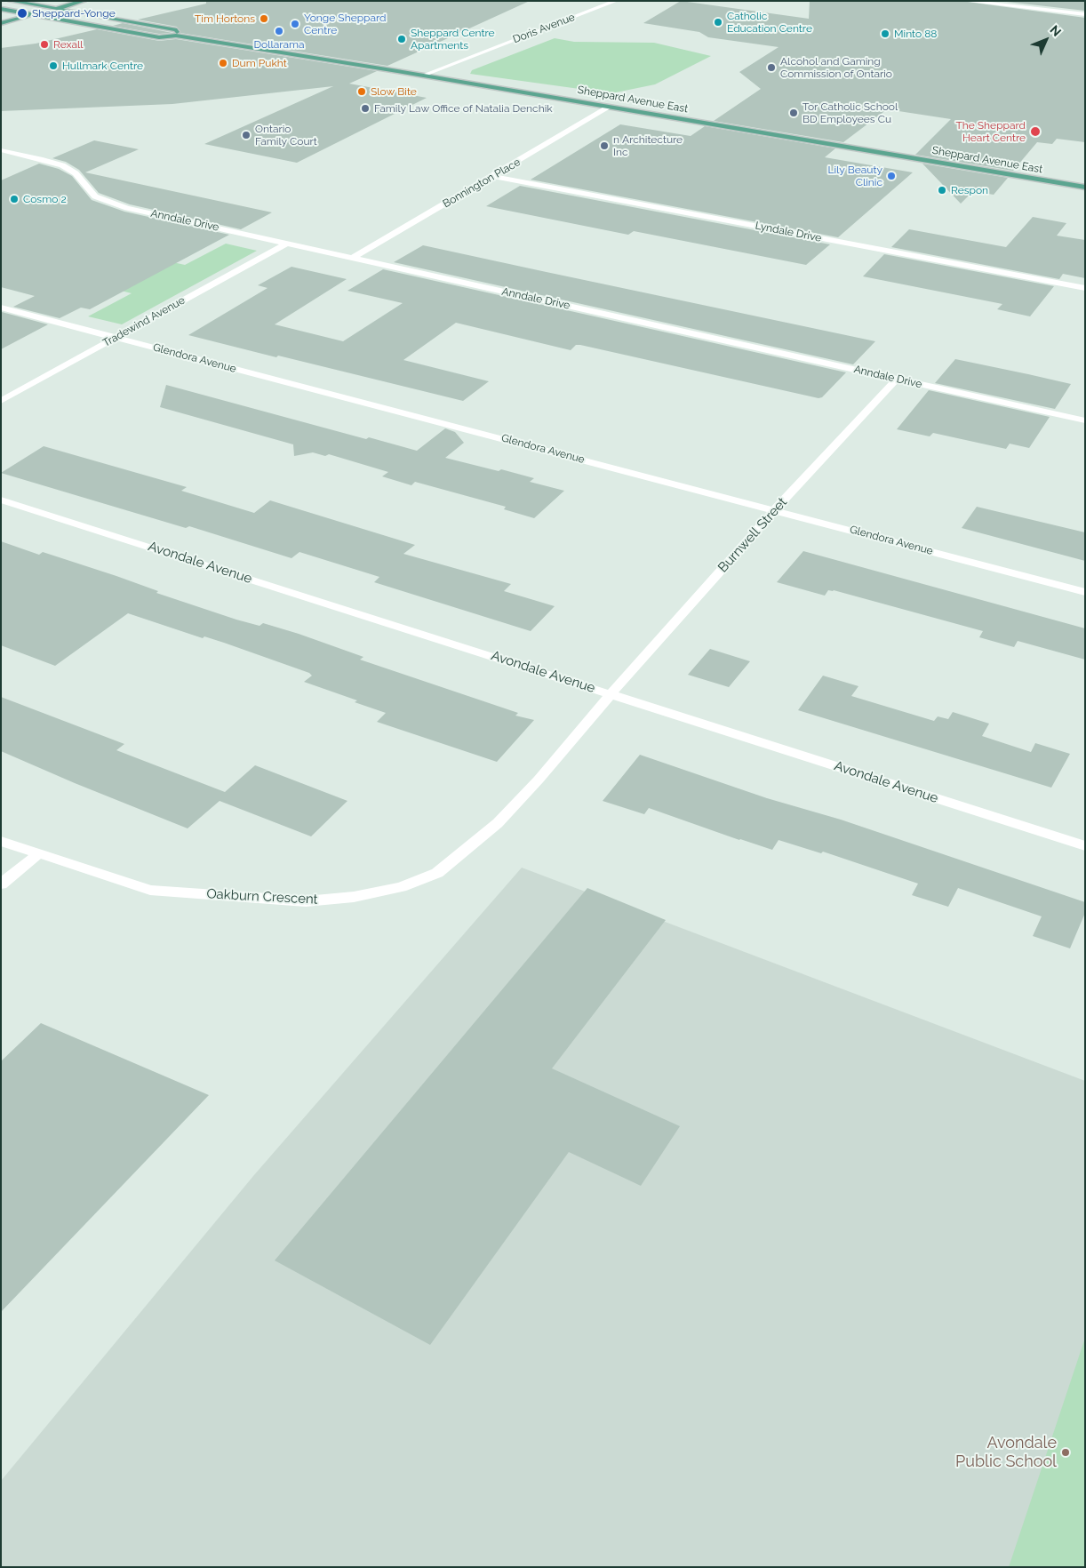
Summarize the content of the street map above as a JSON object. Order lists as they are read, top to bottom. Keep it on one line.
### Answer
{"streets":{"main road":["Sheppard Avenue East"],"street":["Doris Avenue","Bonnington Place","Anndale Drive","Lyndale Drive","Tradewind Avenue","Glendora Avenue","Burnwell Street","Avondale Avenue","Oakburn Crescent"]},"crossings":[["Doris Avenue","Sheppard Avenue East"],["Sheppard Avenue East","Bonnington Place"],["Bonnington Place","Anndale Drive"],["Bonnington Place","Lyndale Drive"],["Anndale Drive","Tradewind Avenue"],["Anndale Drive","Burnwell Street"],["Tradewind Avenue","Glendora Avenue"],["Glendora Avenue","Burnwell Street"],["Burnwell Street","Avondale Avenue"],["Burnwell Street","Oakburn Crescent"],["Avondale Avenue","Oakburn Crescent"]],"places":["Sheppard-Yonge","Tim Hortons","Catholic Education Centre","Yonge Sheppard Centre","Dollarama","Minto 88","Sheppard Centre Apartments","Rexall","Dum Pukht","Hullmark Centre","Alcohol and Gaming Commission of Ontario","Slow Bite","Family Law Office of Natalia Denchik","Tor Catholic School BD Employees Cu","The Sheppard Heart Centre","Ontario Family Court","n Architecture Inc","Lily Beauty Clinic","Respon","Cosmo 2","Avondale Public School"],"north":"top right"}
